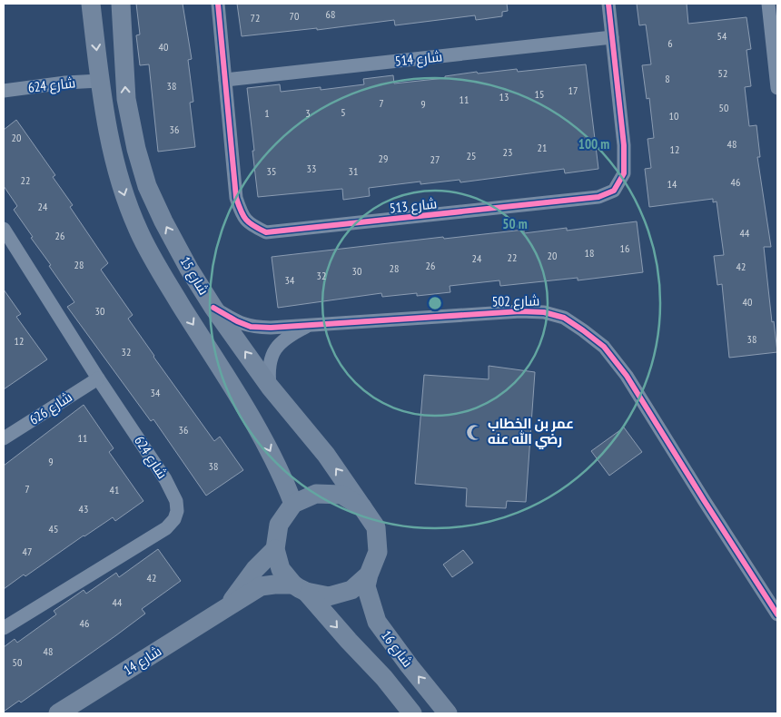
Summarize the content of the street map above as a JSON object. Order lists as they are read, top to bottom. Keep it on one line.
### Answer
{"streets":{"street":["شارع 514","شارع 624","شارع 513","شارع 15","شارع 502","شارع 626","شارع 16","شارع 14"]},"crossings":[["شارع 514","شارع 513"],["شارع 624","شارع 15"],["شارع 624","شارع 626"],["شارع 15","شارع 502"],["شارع 15","شارع 16"],["شارع 15","شارع 14"],["شارع 16","شارع 14"]],"places":{"mosque":["عمر بن الخطاب رضي الله عنه"]},"house_numbers":["68","70","72","54","6","40","52","8","38","17","15","13","11","7","9","50","5","1","3","10","36","20","48","21","12","23","25","29","27","33","35","31","22","46","14","24","44","26","16","18","20","22","24","28","26","42","28","30","32","34","40","30","38","12","32","34","36","11","9","38","7","41","43","45","47","42","44","46","48","50"],"rings":["100 m","50 m"]}
